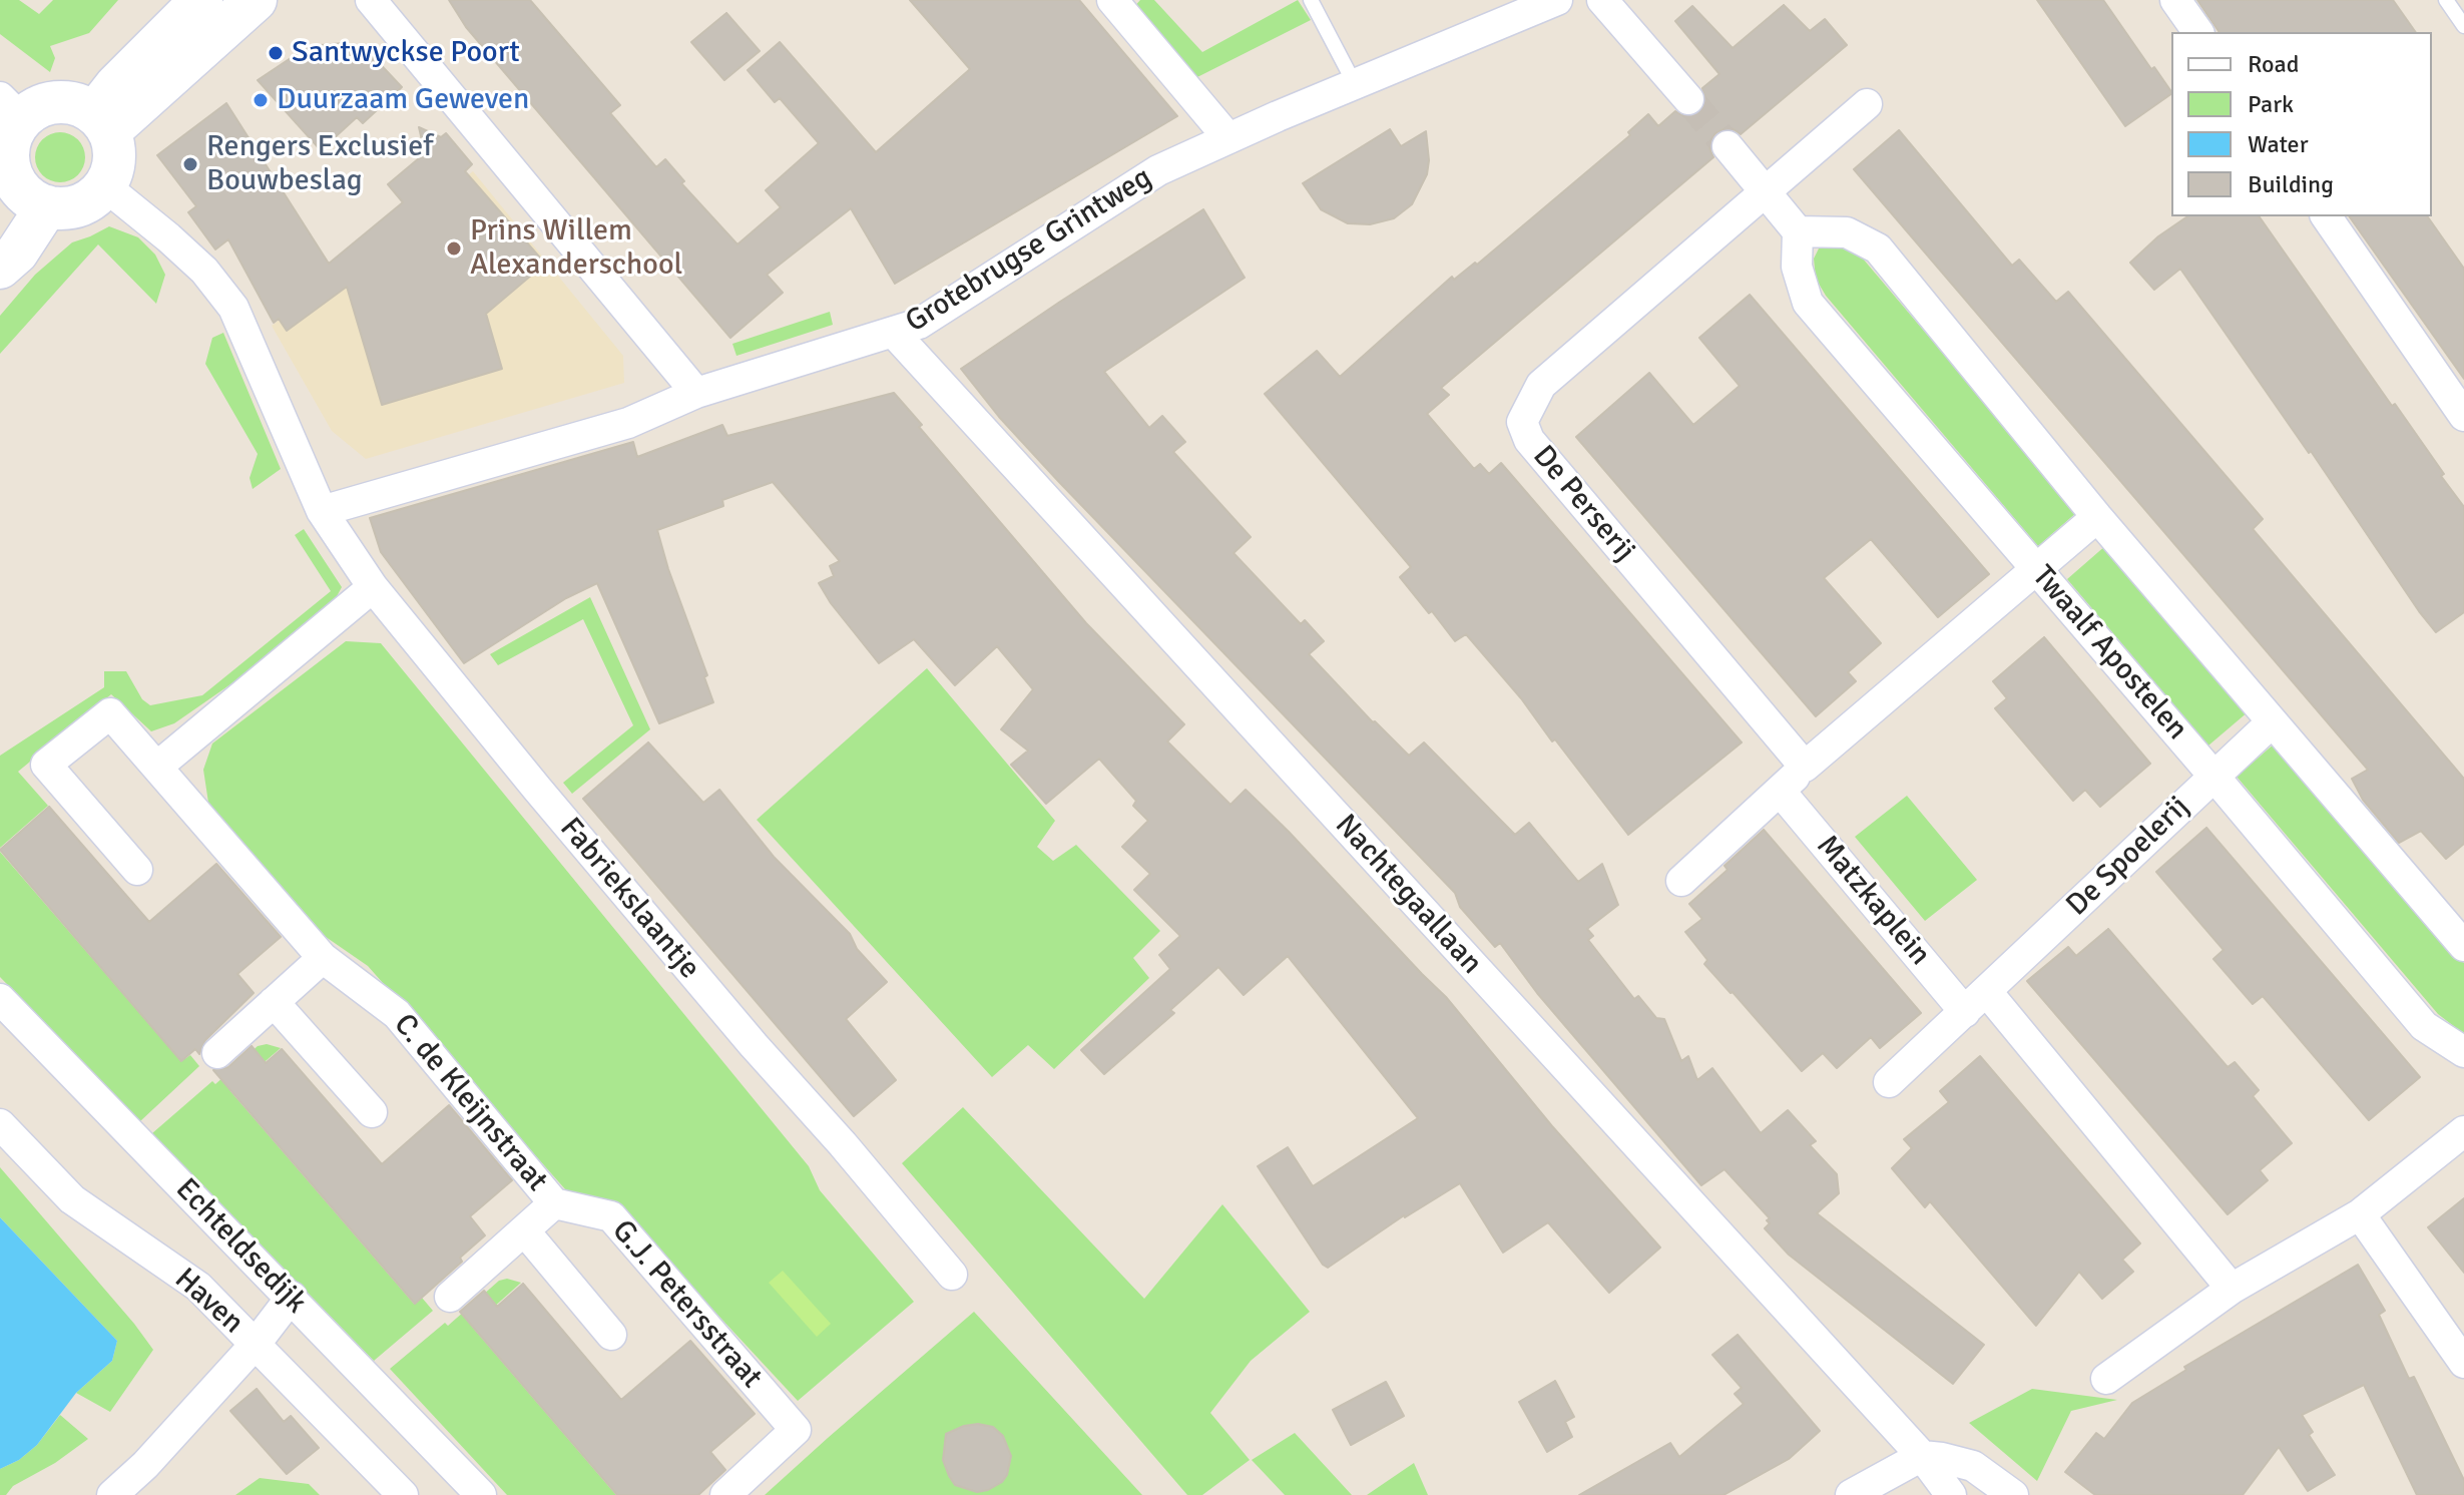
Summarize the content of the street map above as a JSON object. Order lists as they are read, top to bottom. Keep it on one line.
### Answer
{"streets":{"street":["Grotebrugse Grintweg","De Perserij","Twaalf Apostelen","De Spoelerij","Nachtegaallaan","Fabriekslaantje","Matzkaplein","C. de Kleijnstraat","Echteldsedijk","Haven","G.J. Petersstraat"]},"crossings":[["Grotebrugse Grintweg","Nachtegaallaan"],["Twaalf Apostelen","De Spoelerij"],["De Spoelerij","Matzkaplein"],["C. de Kleijnstraat","G.J. Petersstraat"]],"places":["Santwyckse Poort","Duurzaam Geweven","Rengers Exclusief Bouwbeslag","Prins Willem Alexanderschool"],"legend":["Road","Park","Water","Building"]}
